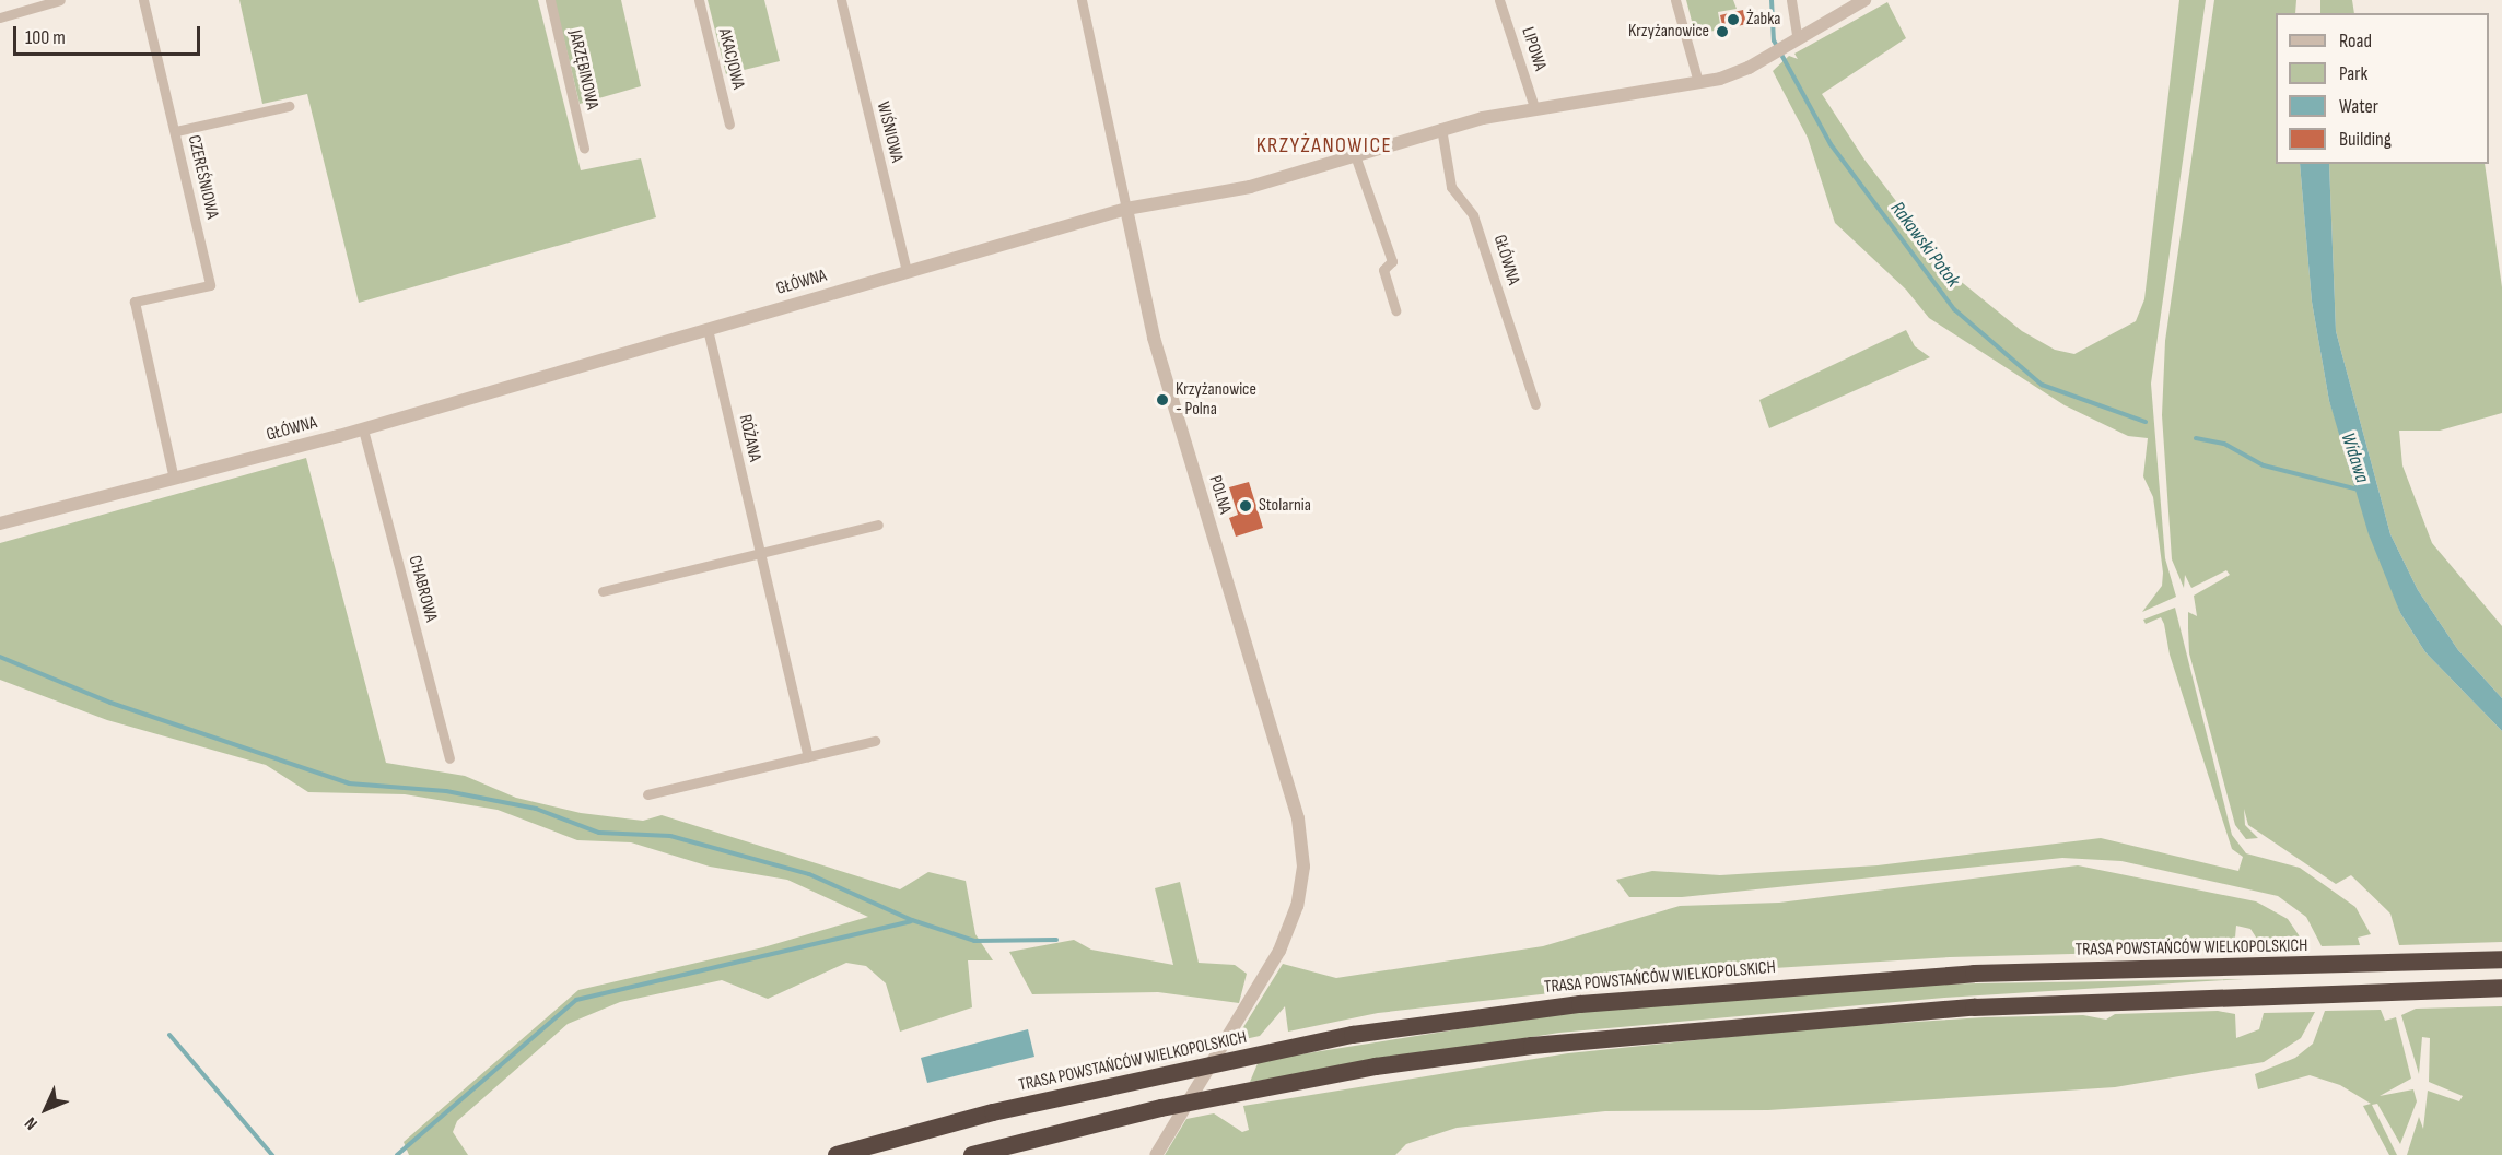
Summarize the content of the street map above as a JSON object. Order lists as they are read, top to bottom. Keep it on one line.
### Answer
{"streets":{"highway":["TRASA POWSTAŃCÓW WIELKOPOLSKICH"],"street":["LIPOWA","AKACJOWA","JARZĘBINOWA","WIŚNIOWA","CZEREŚNIOWA","GŁÓWNA","RÓŻANA","POLNA","CHABROWA"]},"crossings":[["LIPOWA","GŁÓWNA"],["WIŚNIOWA","GŁÓWNA"],["CZEREŚNIOWA","GŁÓWNA"],["GŁÓWNA","RÓŻANA"],["GŁÓWNA","POLNA"],["GŁÓWNA","CHABROWA"]],"districts":["KRZYŻANOWICE"],"water":["Rakowski Potok","Widawa"],"places":["Żabka","Krzyżanowice","Krzyżanowice - Polna","Stolarnia"],"legend":["Road","Park","Water","Building"],"scale_bar":"100 m","north":"bottom left"}
